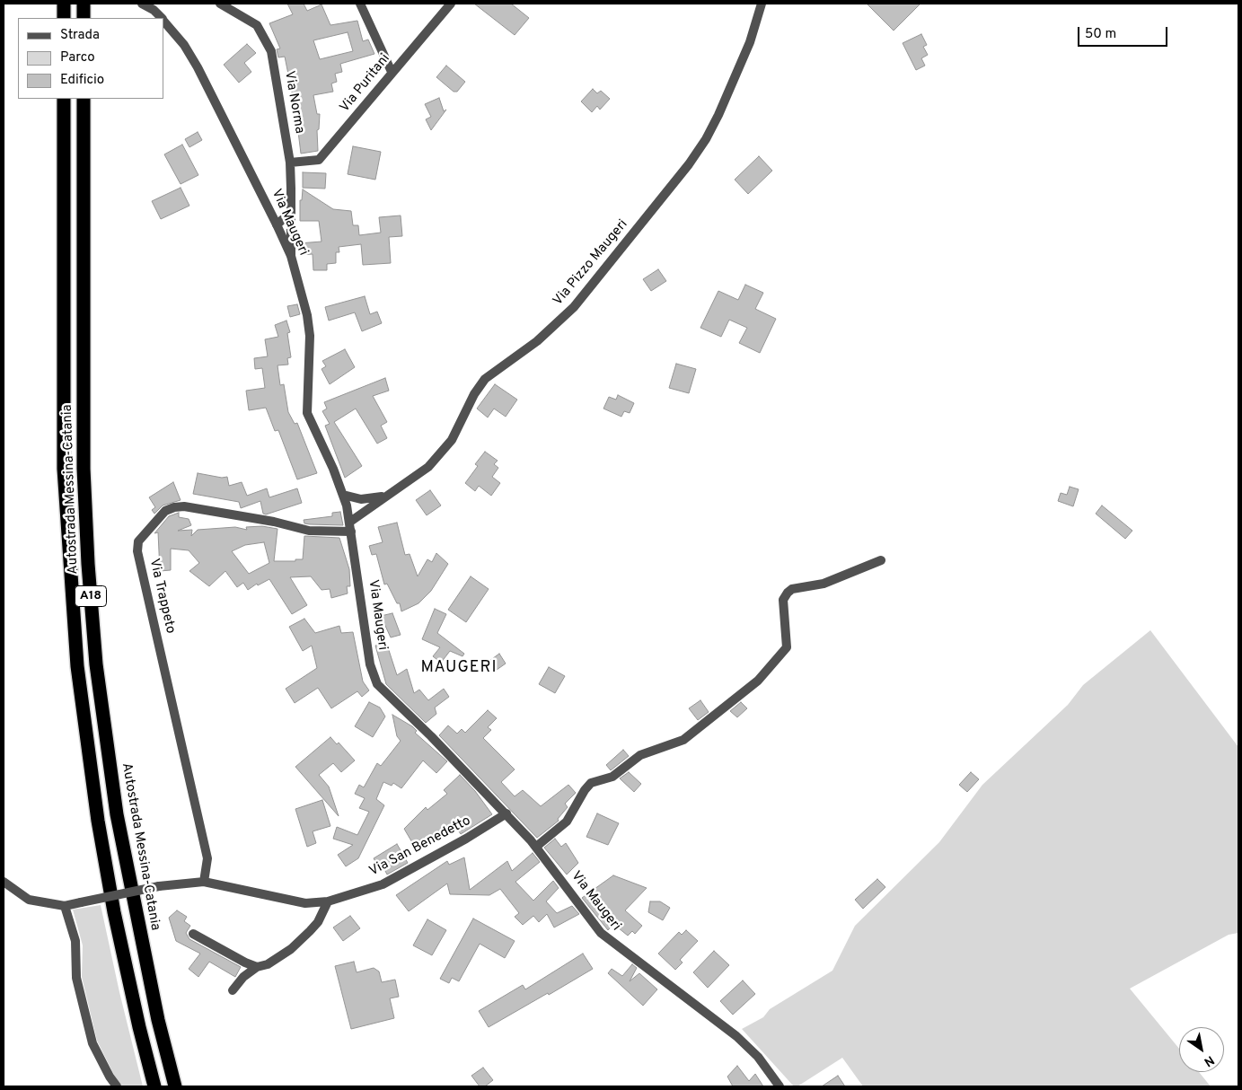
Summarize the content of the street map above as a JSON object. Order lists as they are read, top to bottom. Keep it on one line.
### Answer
{"streets":{"highway":["Autostrada Messina-Catania","A18"],"street":["Via Puritani","Via Norma","Via Maugeri","Via Pizzo Maugeri","Via Trappeto","Via San Benedetto"]},"crossings":[["Via Puritani","Via Norma"],["Via Norma","Via Maugeri"],["Via Maugeri","Via Pizzo Maugeri"],["Via Maugeri","Via Trappeto"],["Via Maugeri","Via San Benedetto"],["Via Trappeto","Via San Benedetto"]],"districts":["MAUGERI"],"legend":["Strada","Parco","Edificio"],"scale_bar":"50 m","north":"bottom right"}
